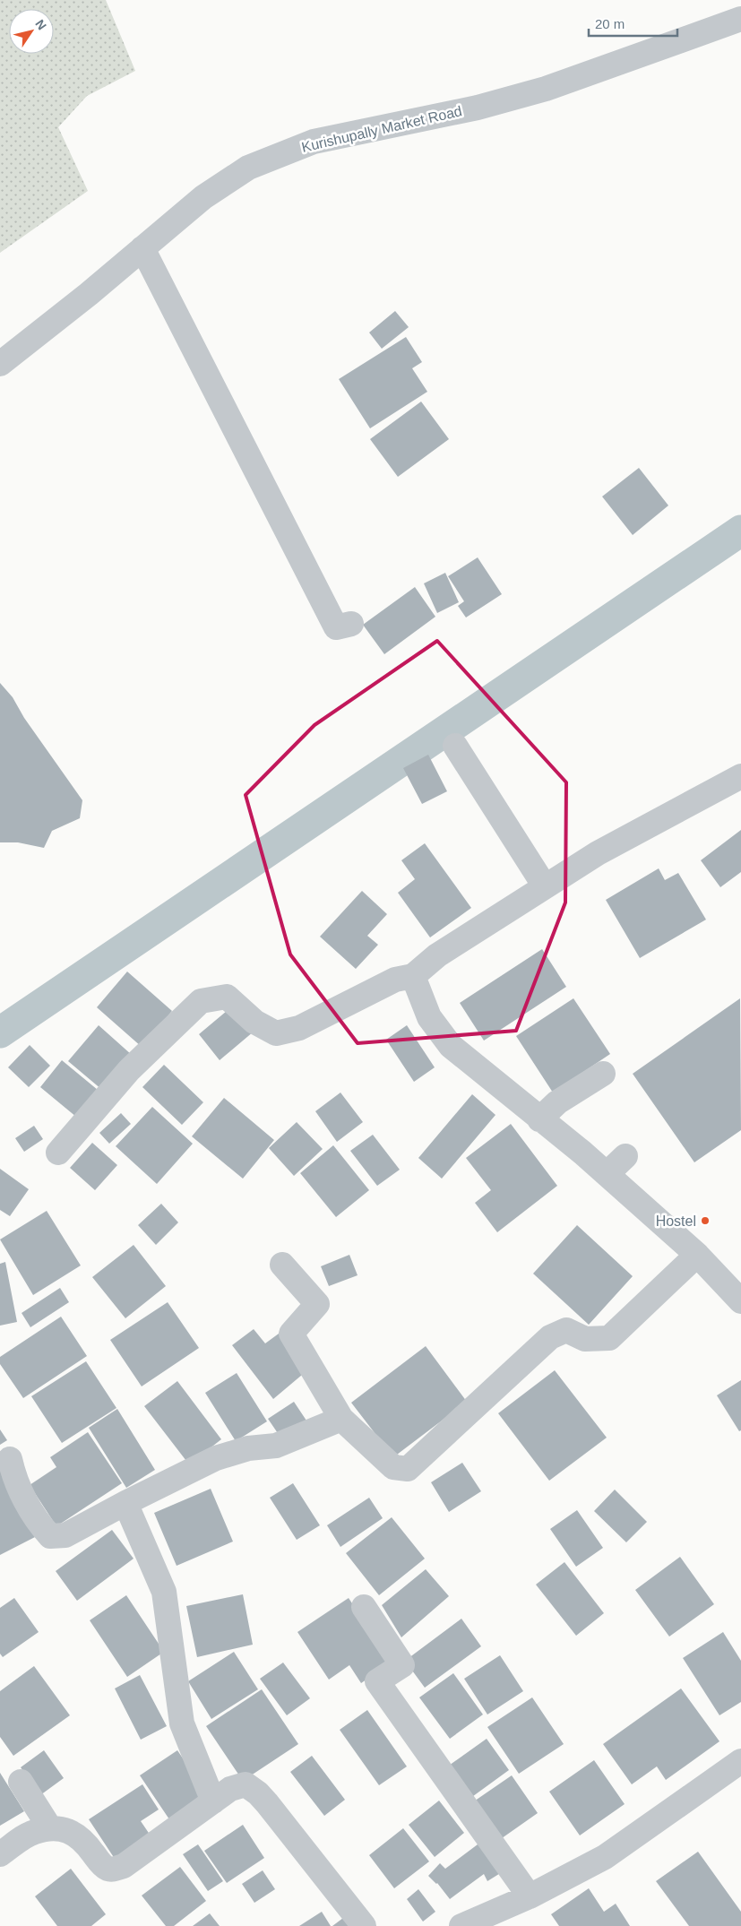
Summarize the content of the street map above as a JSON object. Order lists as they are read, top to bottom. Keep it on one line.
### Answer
{"streets":{"street":["Kurishupally Market Road"]},"places":["Hostel"],"scale_bar":"20 m","north":"top right"}
